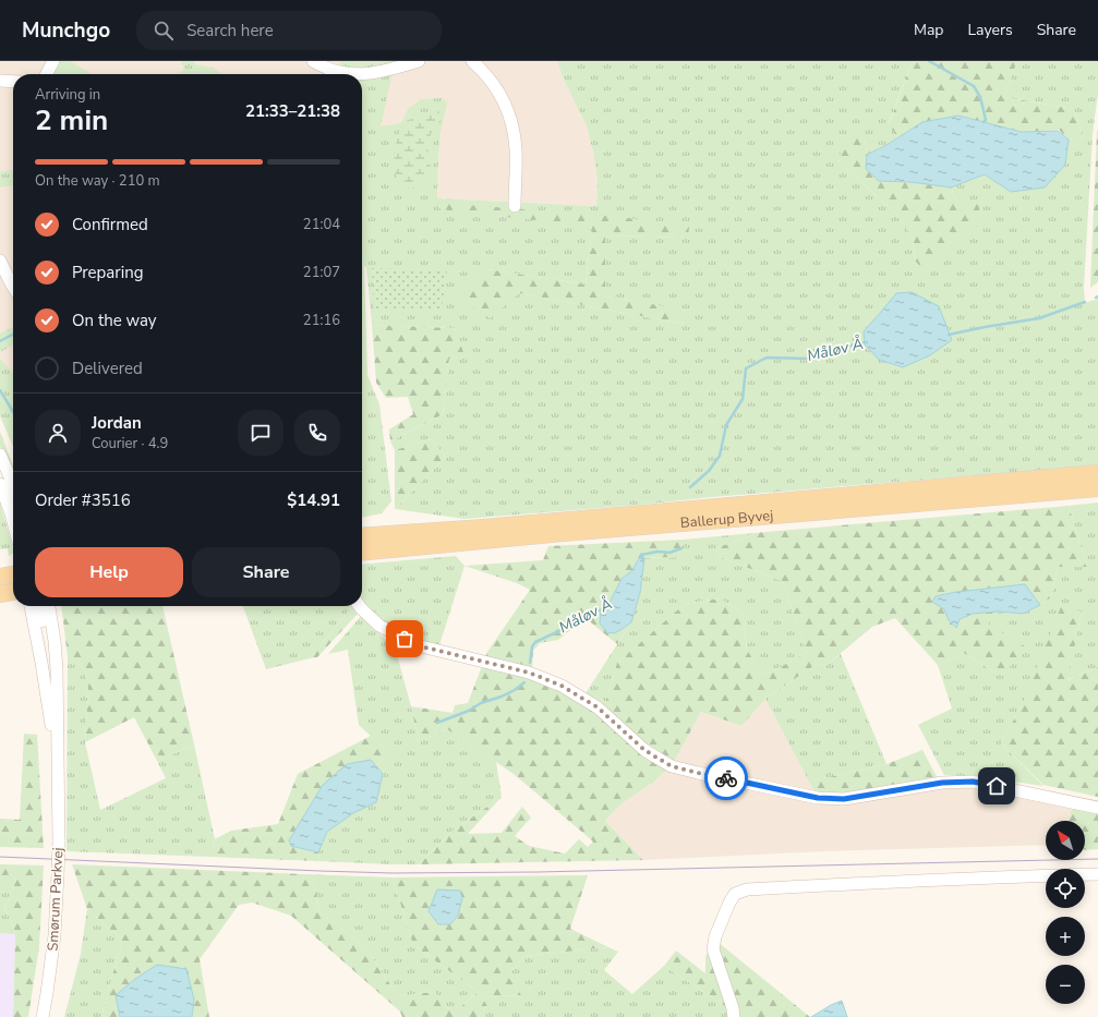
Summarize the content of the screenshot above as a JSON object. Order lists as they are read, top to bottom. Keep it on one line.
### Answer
{"streets":{"main road":["Ballerup Byvej"],"street":["Smørum Parkvej"]},"water":["Måløv Å"],"north":"top left","page":{"header":"Munchgo","search":"Search here","nav":["Map","Layers","Share"],"heading":["2 min","Arriving in","21:33–21:38"],"panel":["Jordan","Courier · 4.9","Order #3516","$14.91"],"bar":"On the way · 210 m","list":[["Confirmed","21:04"],["Preparing","21:07"],["On the way","21:16"],"Delivered"],"buttons":["Help","Share"],"map_buttons":["+","−"]}}
